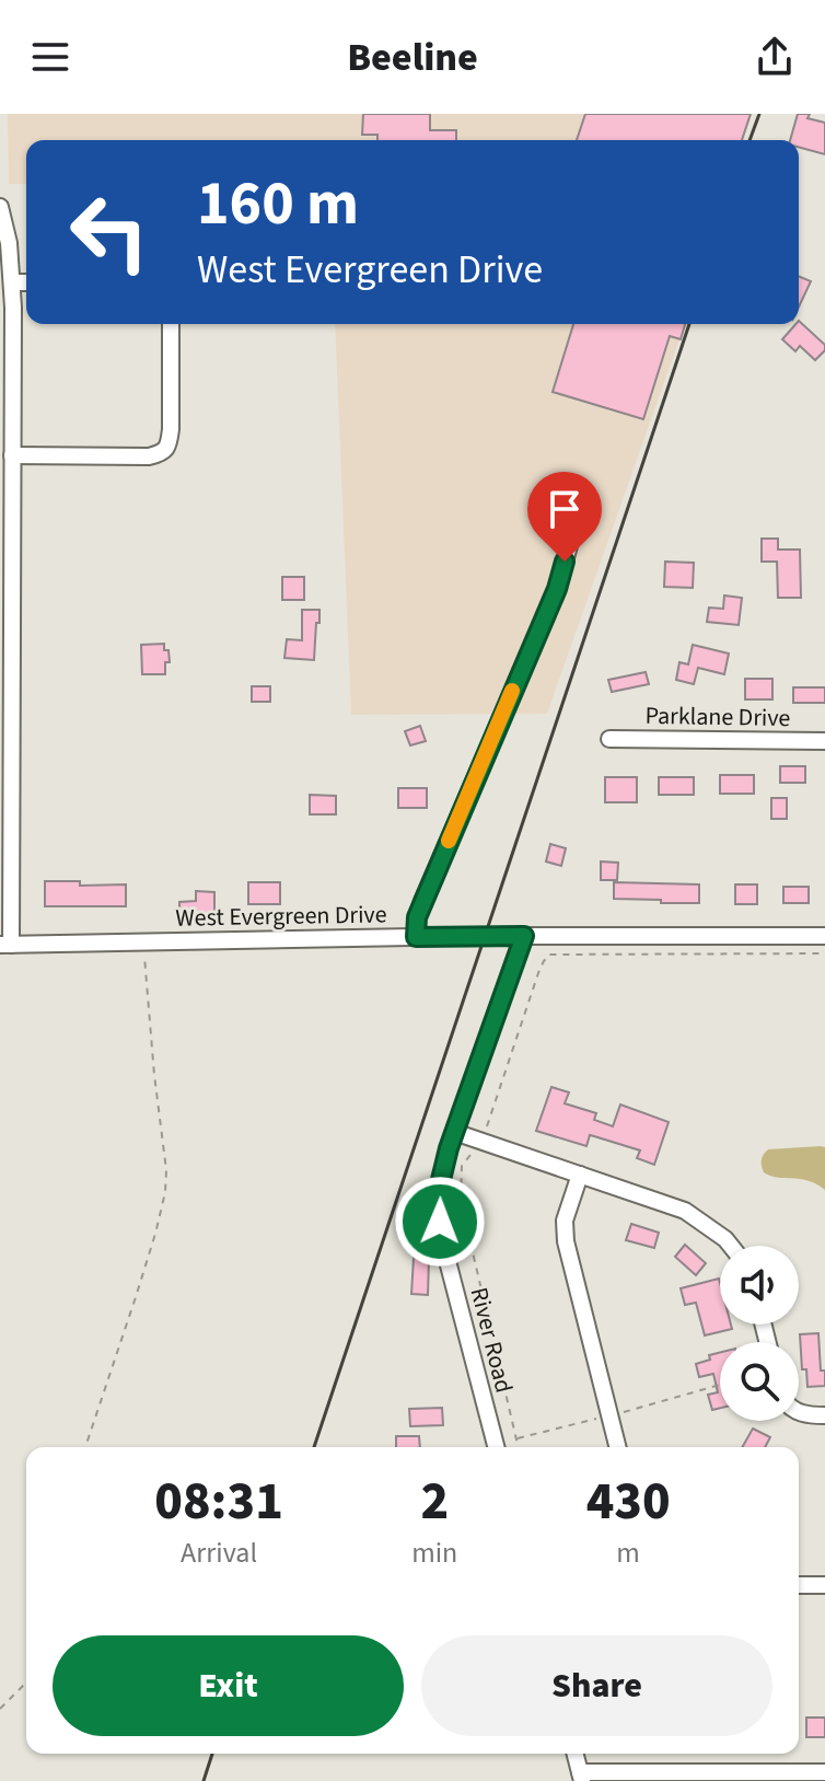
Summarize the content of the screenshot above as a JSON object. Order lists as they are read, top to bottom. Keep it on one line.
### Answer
{"streets":{"street":["Parklane Drive","West Evergreen Drive","River Road"]},"crossings":[["West Evergreen Drive","River Road"]],"page":{"header":"Beeline","turn":["160 m","West Evergreen Drive"],"eta":["08:31","Arrival","2","min","430","m"],"buttons":["Exit","Share"]}}
